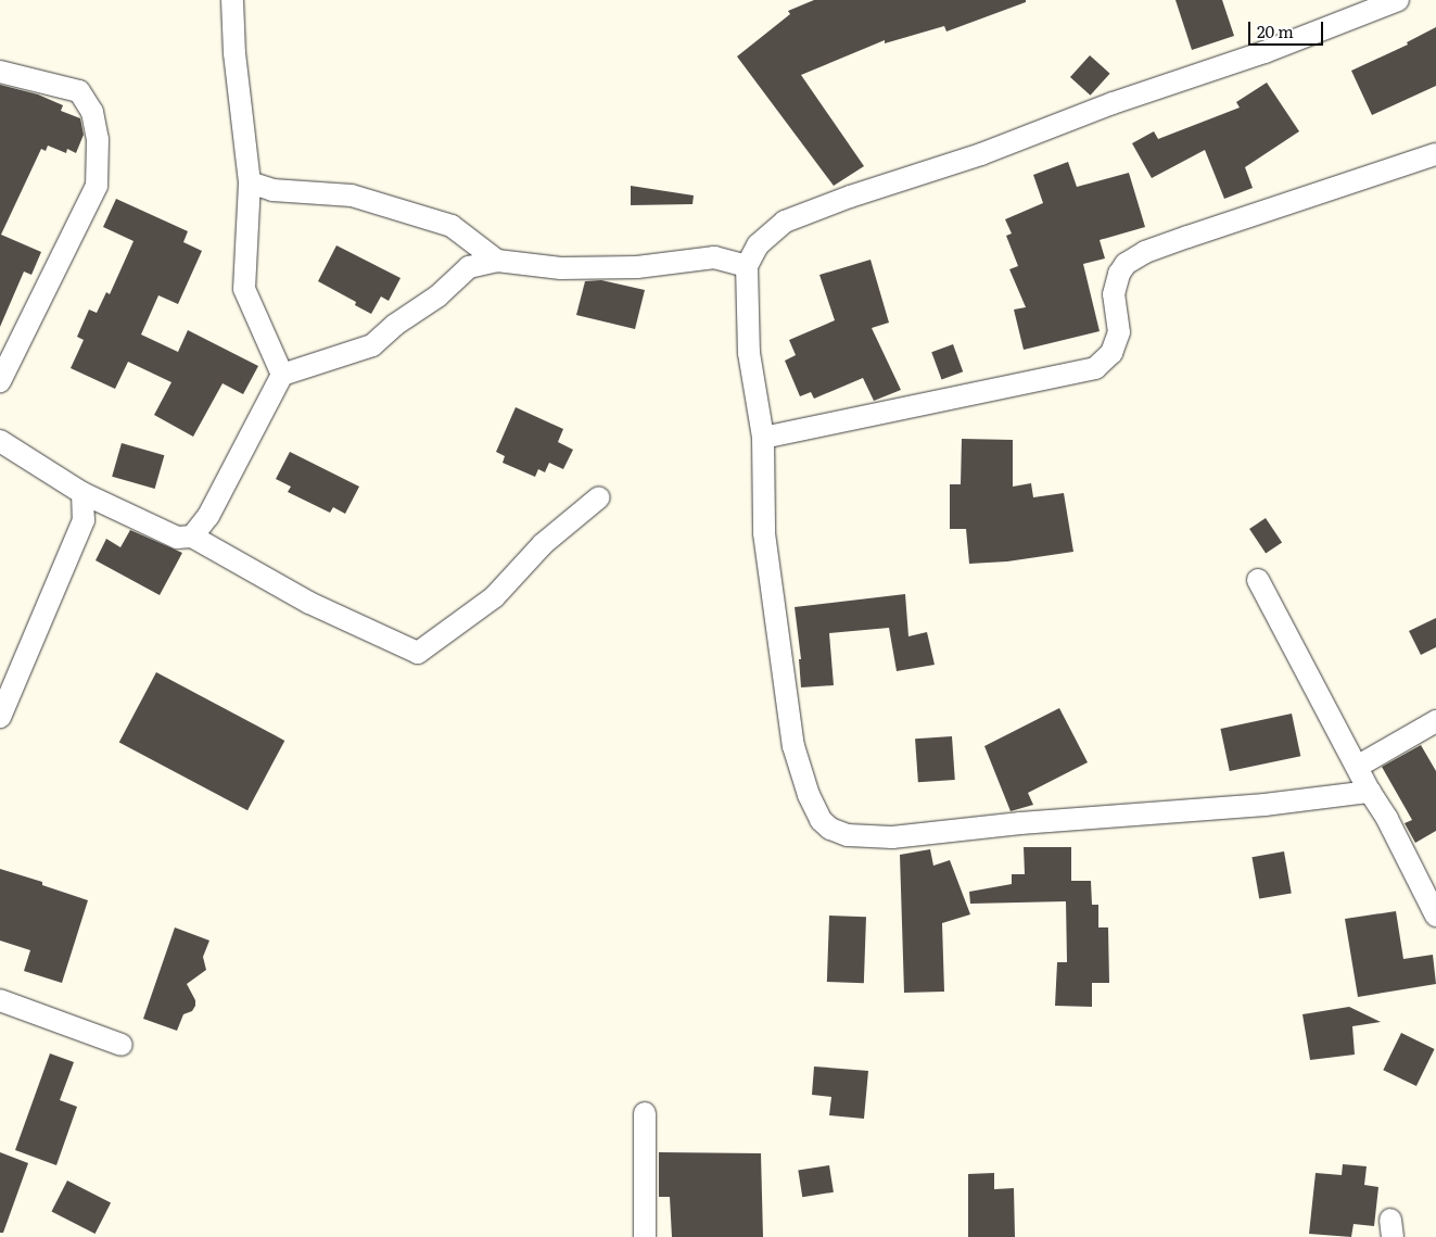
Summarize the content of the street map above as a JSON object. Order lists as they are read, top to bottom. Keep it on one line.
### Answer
{"scale_bar":"20 m"}
